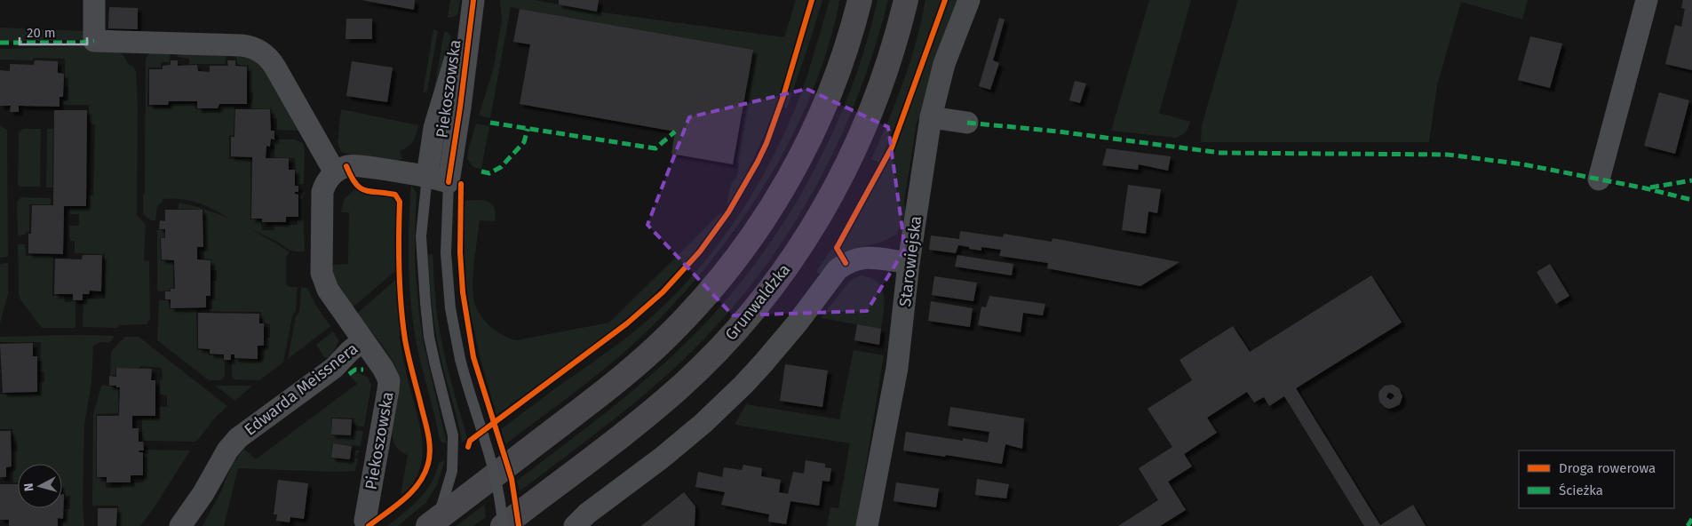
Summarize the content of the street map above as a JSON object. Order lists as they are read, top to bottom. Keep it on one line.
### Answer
{"streets":{"main road":["Grunwaldzka"],"street":["Piekoszowska","Starowiejska","Edwarda Meissnera"]},"crossings":[["Piekoszowska","Grunwaldzka"],["Piekoszowska","Edwarda Meissnera"]],"legend":["Droga rowerowa","Ścieżka"],"scale_bar":"20 m","north":"left"}
